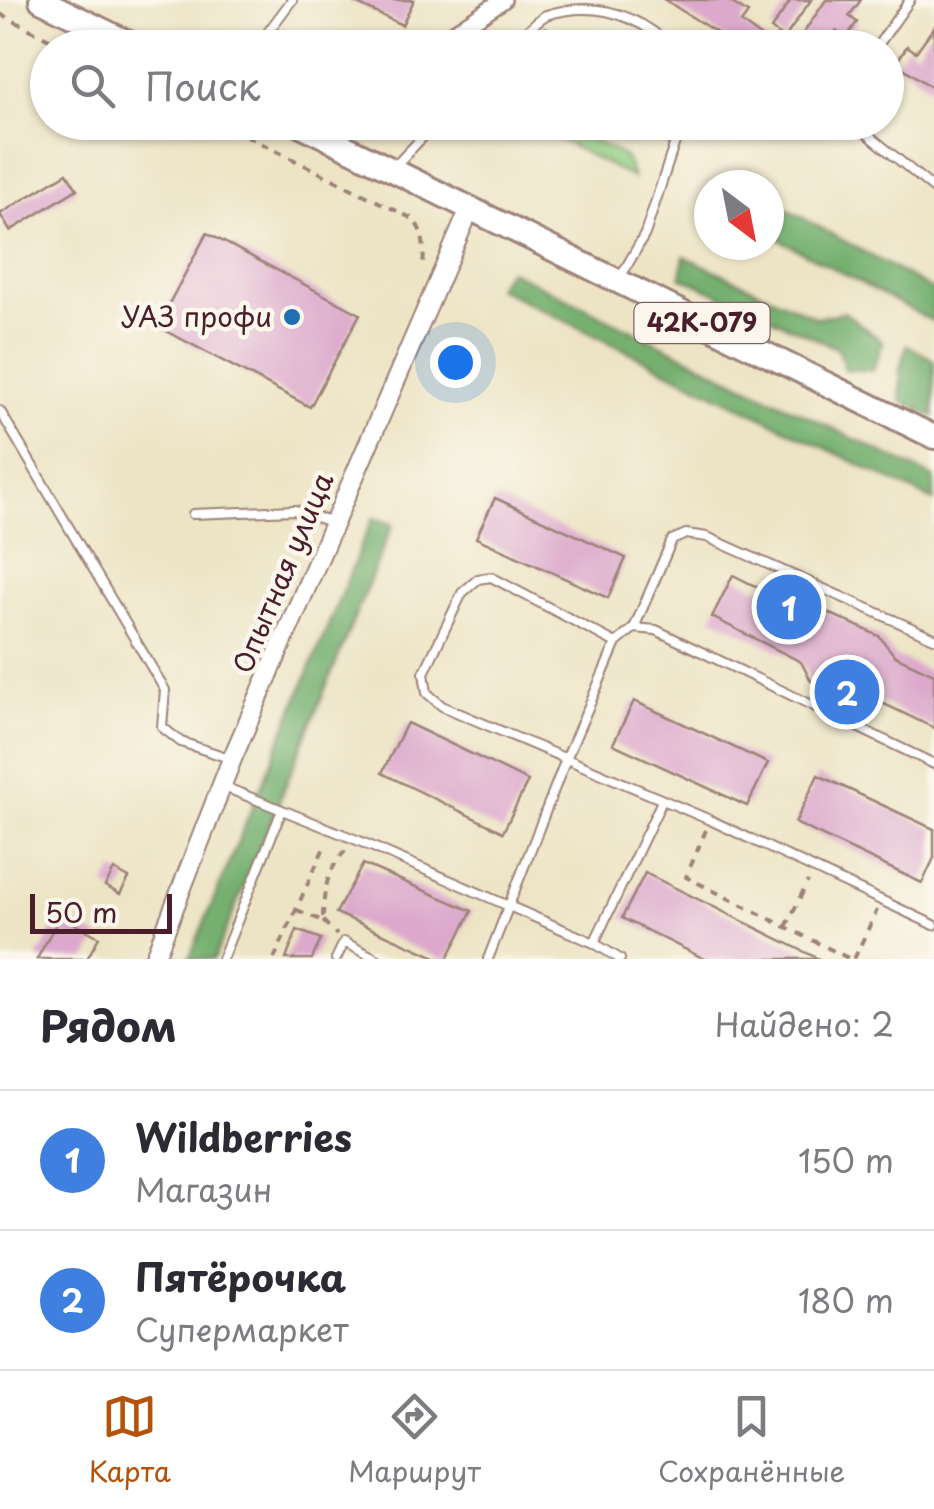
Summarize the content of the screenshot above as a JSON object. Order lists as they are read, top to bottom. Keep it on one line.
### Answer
{"streets":{"main road":["42К-079"],"street":["Опытная улица"]},"crossings":[["42К-079","Опытная улица"]],"places":["УАЗ профи"],"scale_bar":"50 m","north":"bottom right","page":{"search":"Поиск","pins":["1","2"],"scale":"50 m","heading":["Рядом","Найдено: 2"],"list":[{"mark":"1","name":"Wildberries","note":"Магазин","value":"150 m"},{"mark":"2","name":"Пятёрочка","note":"Супермаркет","value":"180 m"}],"nav":["Карта","Маршрут","Сохранённые"]}}
